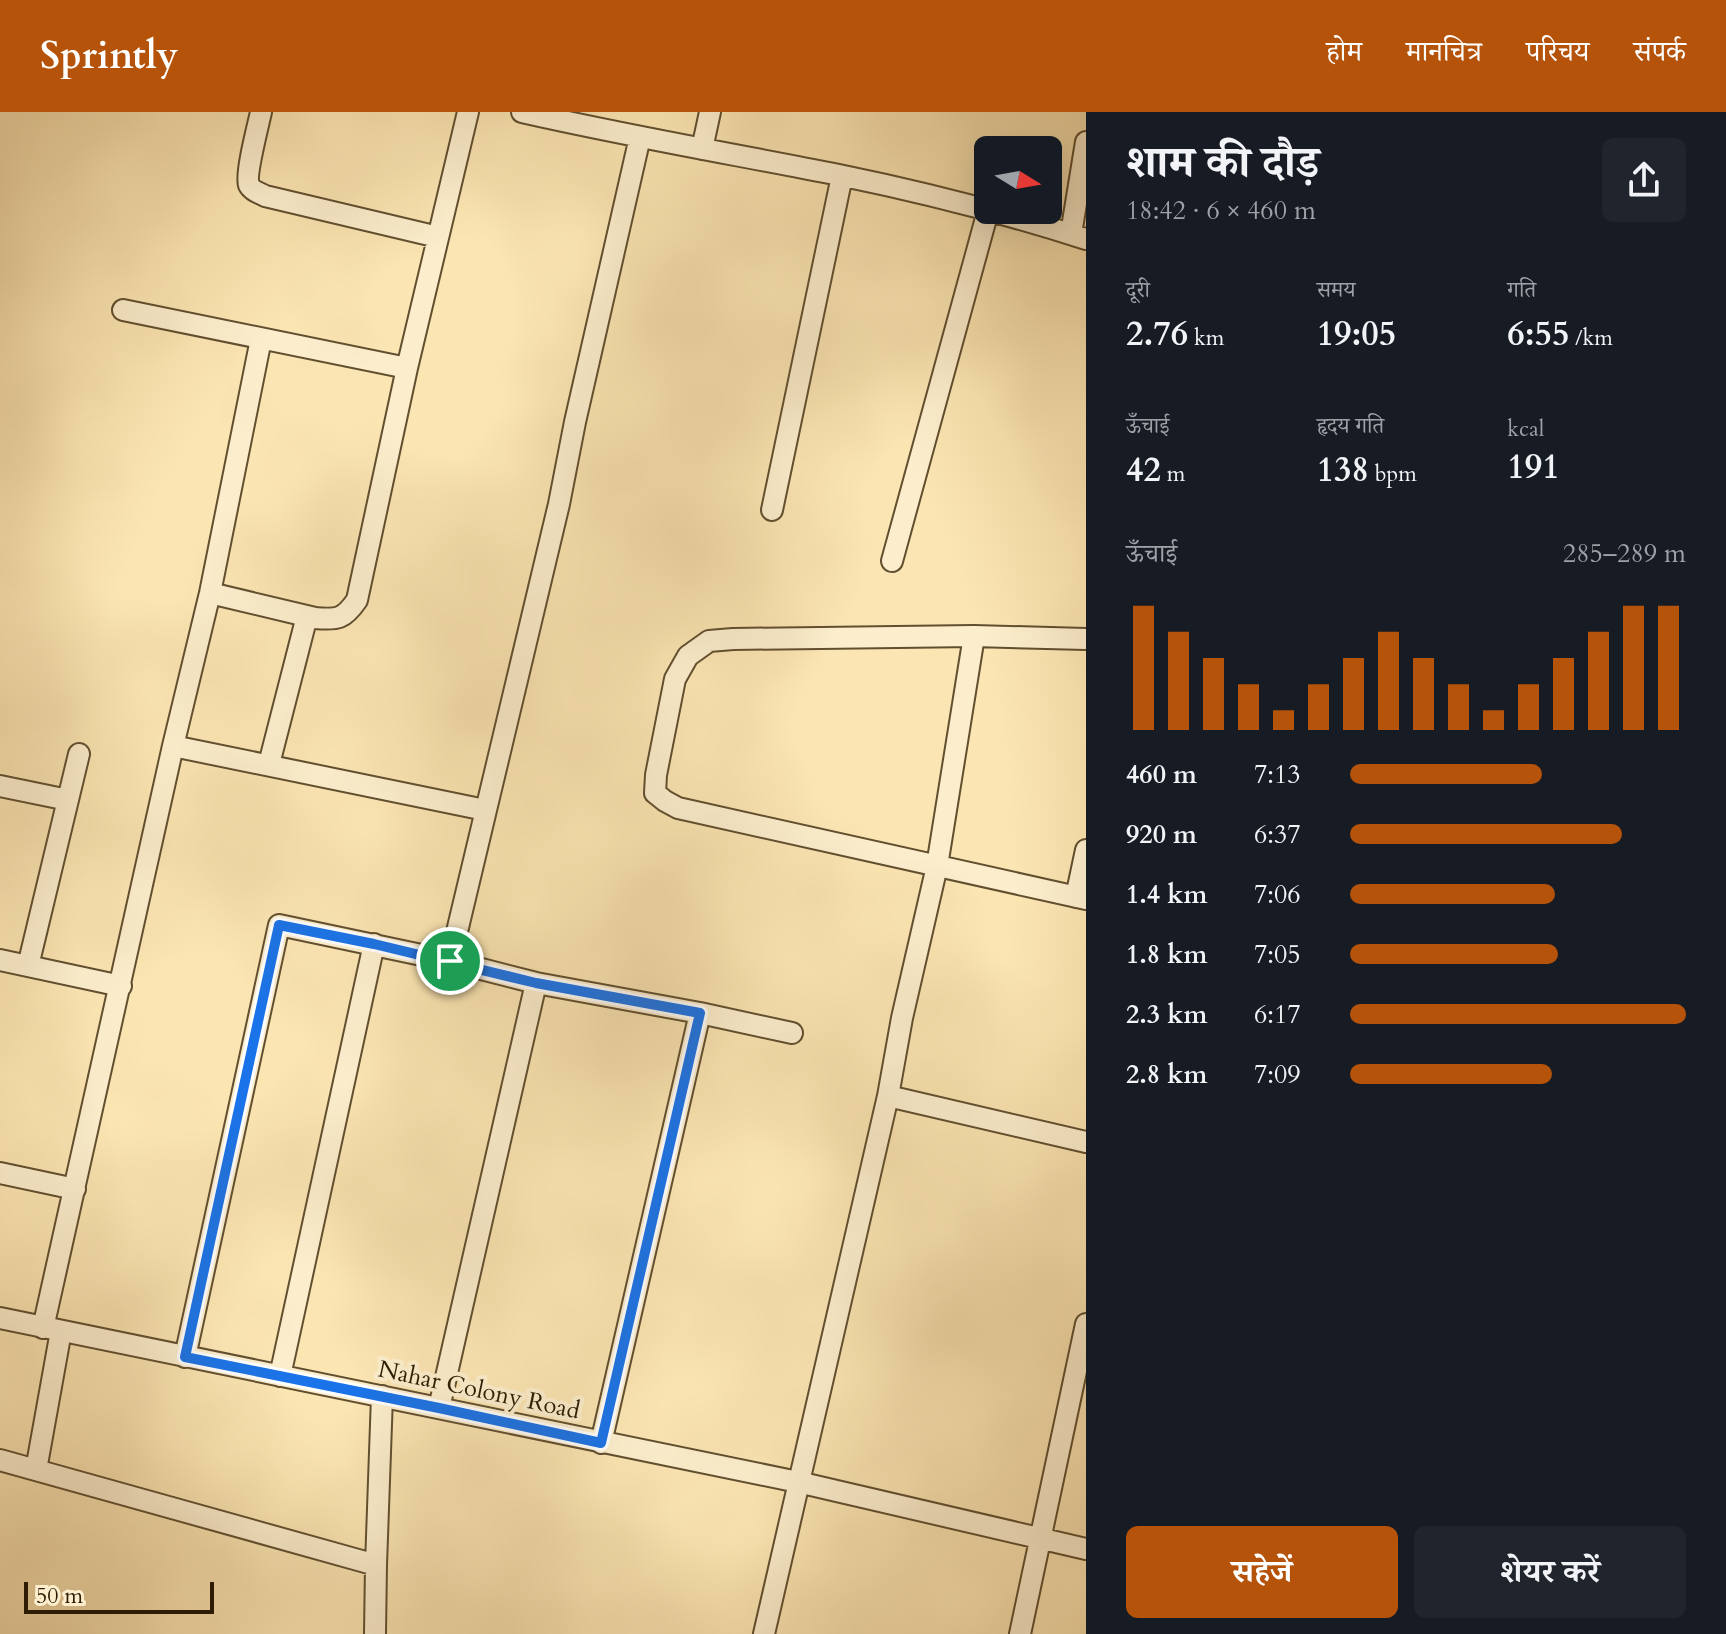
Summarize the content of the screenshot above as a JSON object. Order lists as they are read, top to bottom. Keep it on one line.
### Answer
{"streets":{"street":["Nahar Colony Road"]},"scale_bar":"50 m","north":"right","page":{"header":"Sprintly","nav":["होम","मानचित्र","परिचय","संपर्क"],"heading":["शाम की दौड़","18:42 · 6 × 460 m"],"stats":[["दूरी","2.76 km"],["समय","19:05"],["गति","6:55 /km"],["ऊँचाई","42 m"],["हृदय गति","138 bpm"],["kcal","191"]],"chart":["ऊँचाई","285–289 m"],"list":[{"name":"460 m","note":"7:13"},{"name":"920 m","note":"6:37"},{"name":"1.4 km","note":"7:06"},{"name":"1.8 km","note":"7:05"},{"name":"2.3 km","note":"6:17"},{"name":"2.8 km","note":"7:09"}],"buttons":["सहेजें","शेयर करें"],"scale":"50 m"}}
